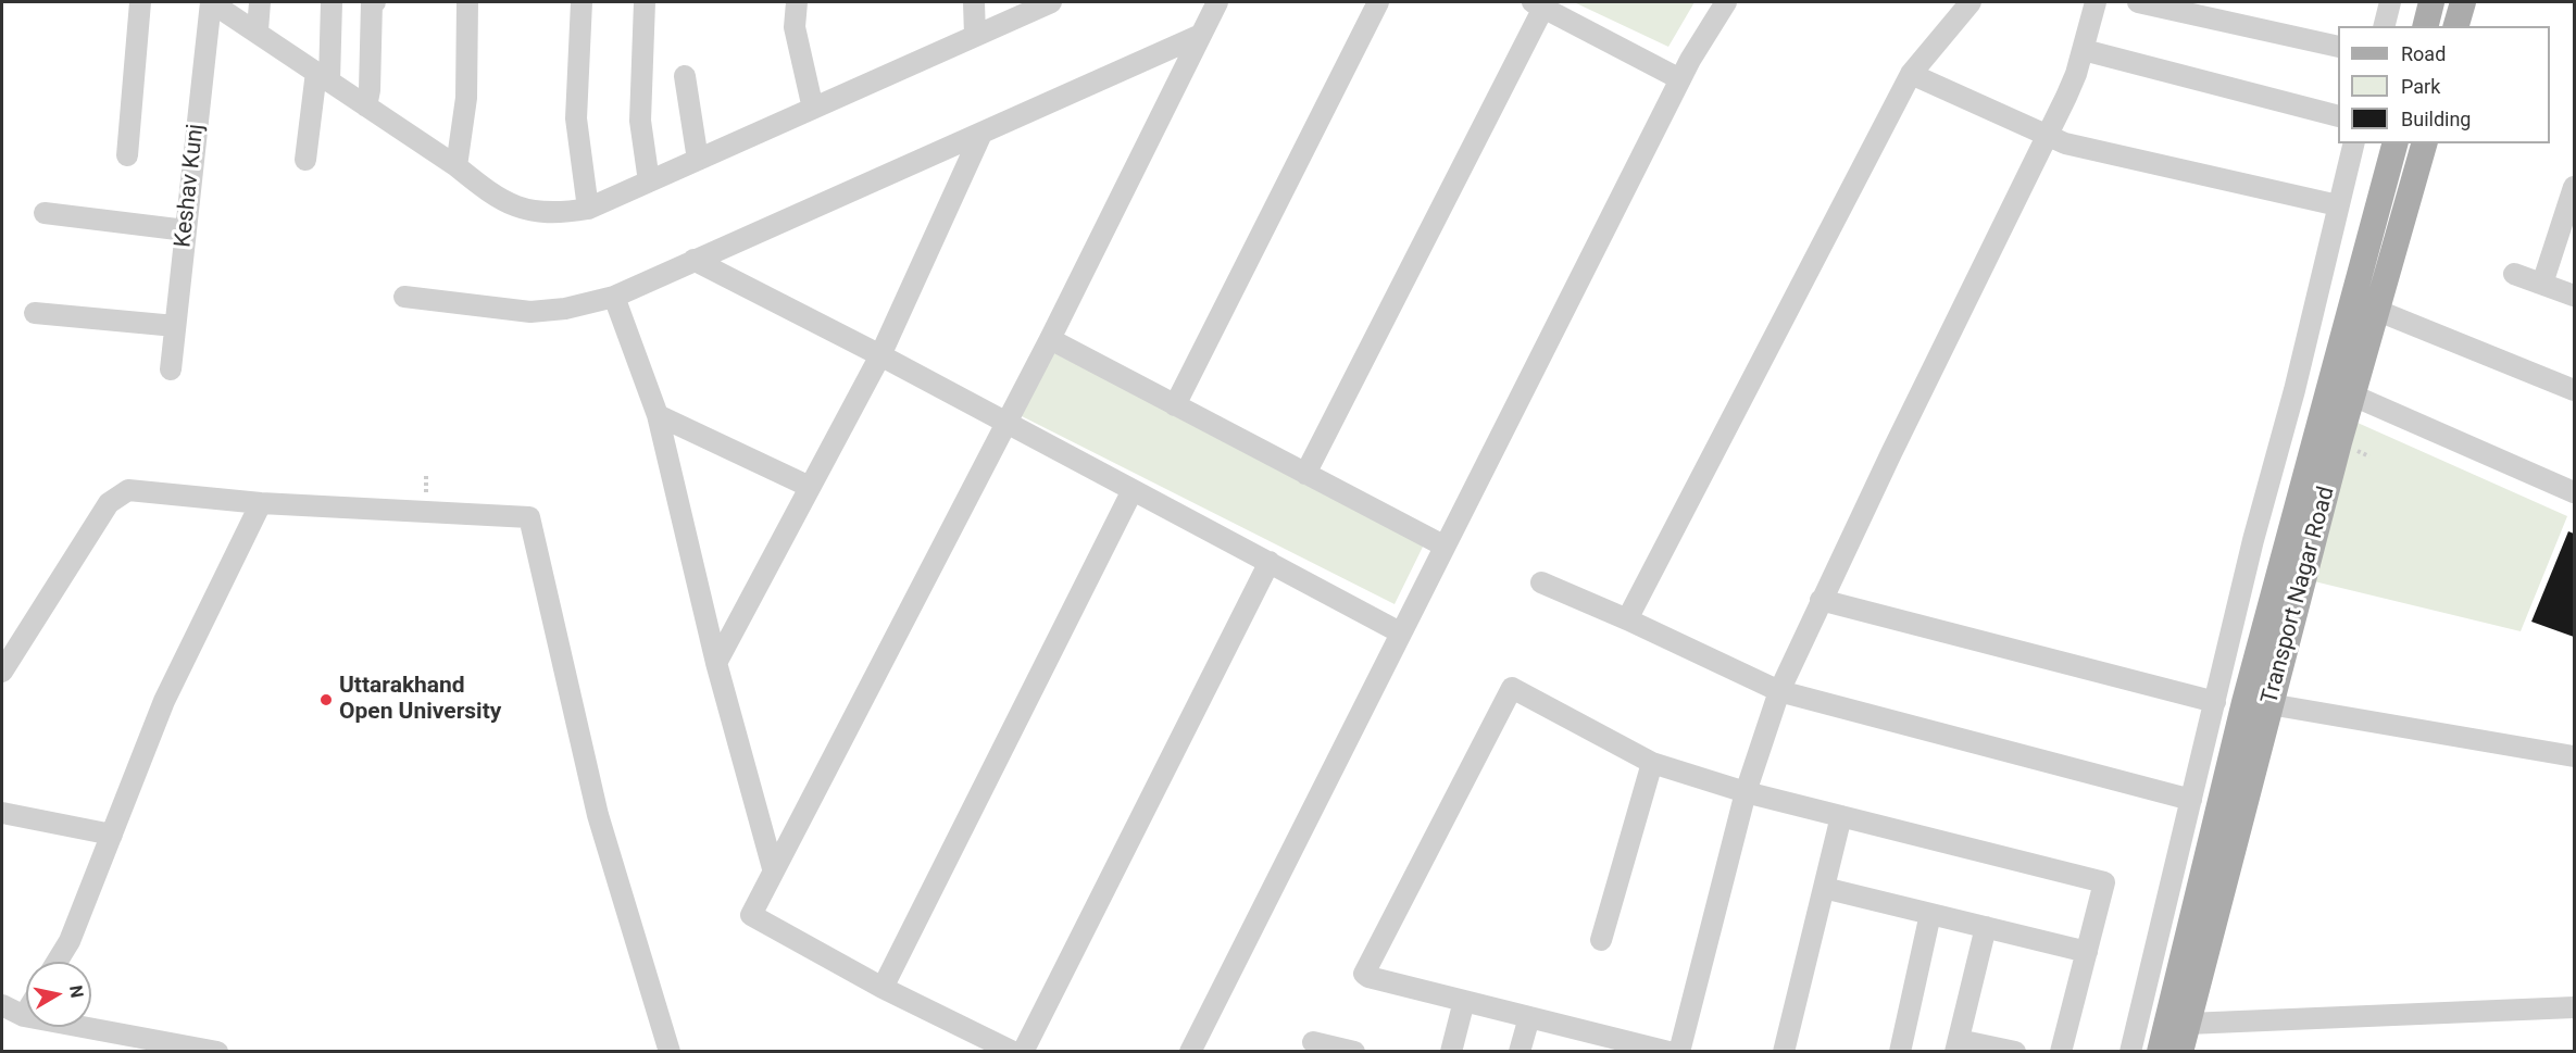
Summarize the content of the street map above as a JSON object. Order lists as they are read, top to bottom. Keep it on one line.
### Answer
{"streets":{"main road":["Transport Nagar Road"],"street":["Keshav Kunj"]},"places":["Uttarakhand Open University"],"legend":["Road","Park","Building"],"north":"right"}
